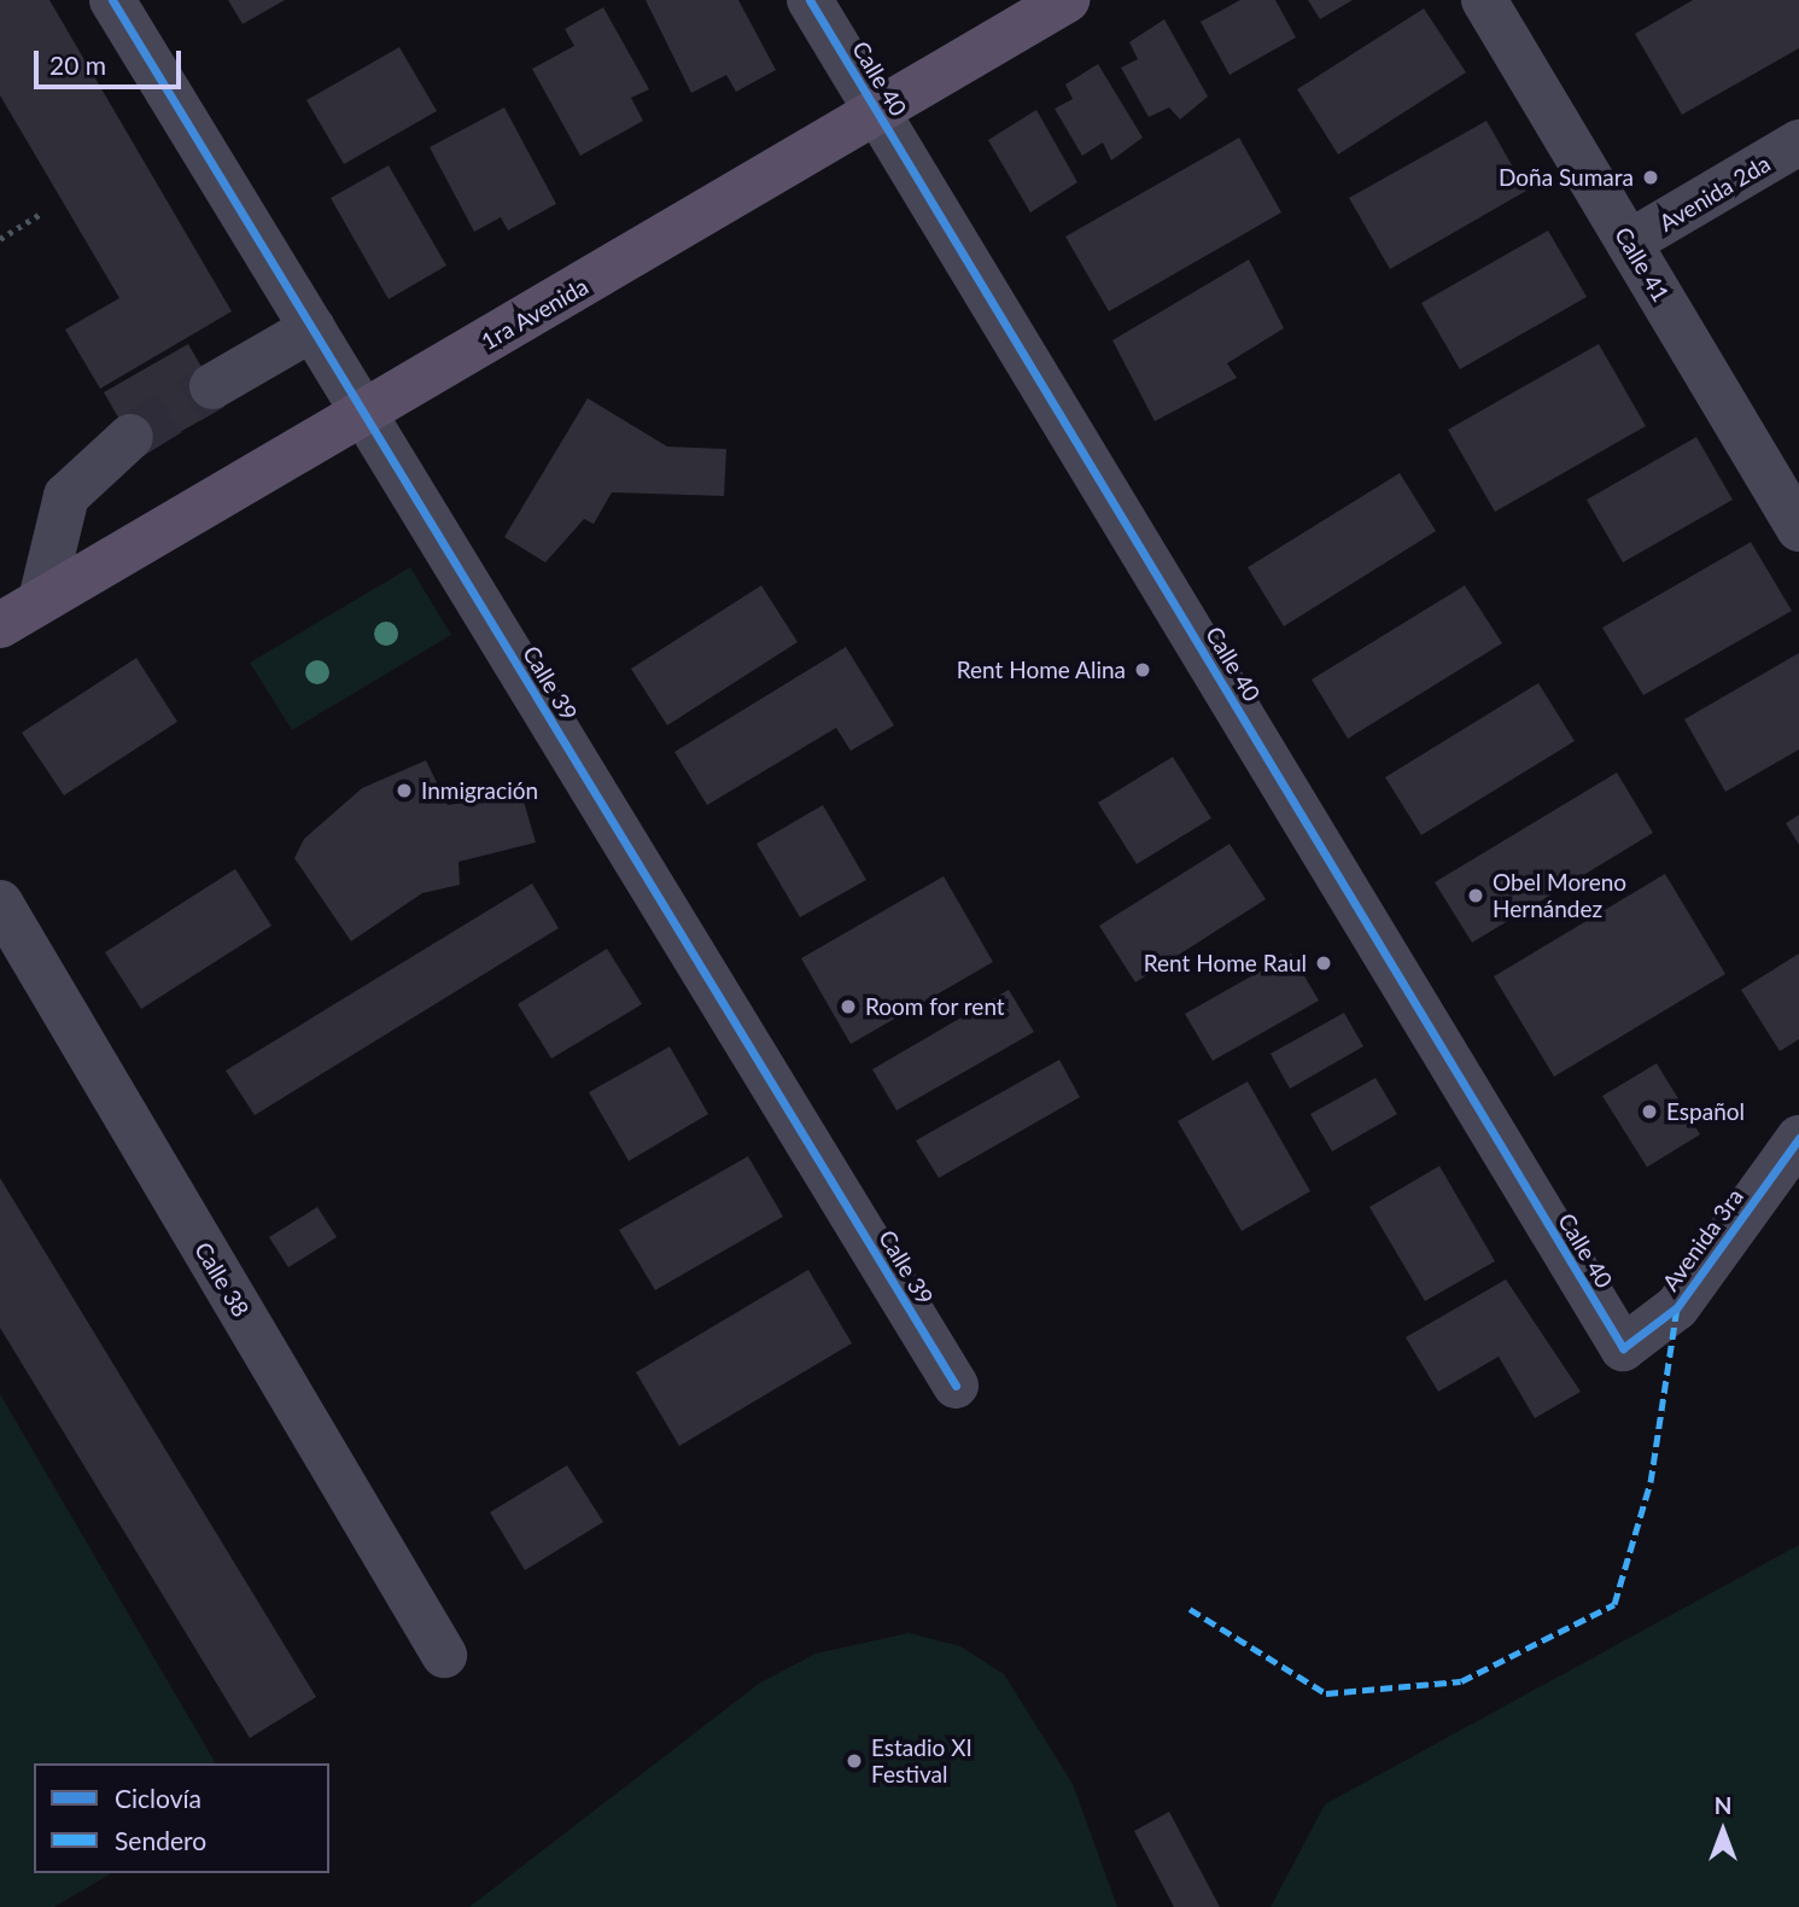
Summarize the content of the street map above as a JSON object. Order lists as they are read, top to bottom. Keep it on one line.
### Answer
{"streets":{"main road":["1ra Avenida"],"street":["Calle 40","Avenida 2da","Calle 41","Calle 39","Avenida 3ra","Calle 38"]},"crossings":[["Calle 40","1ra Avenida"],["Calle 40","Avenida 3ra"],["Avenida 2da","Calle 41"],["1ra Avenida","Calle 39"]],"places":["Doña Sumara","Rent Home Alina","Inmigración","Obel Moreno Hernández","Rent Home Raul","Room for rent","Español","Estadio XI Festival"],"legend":["Ciclovía","Sendero"],"scale_bar":"20 m","north":"top"}
